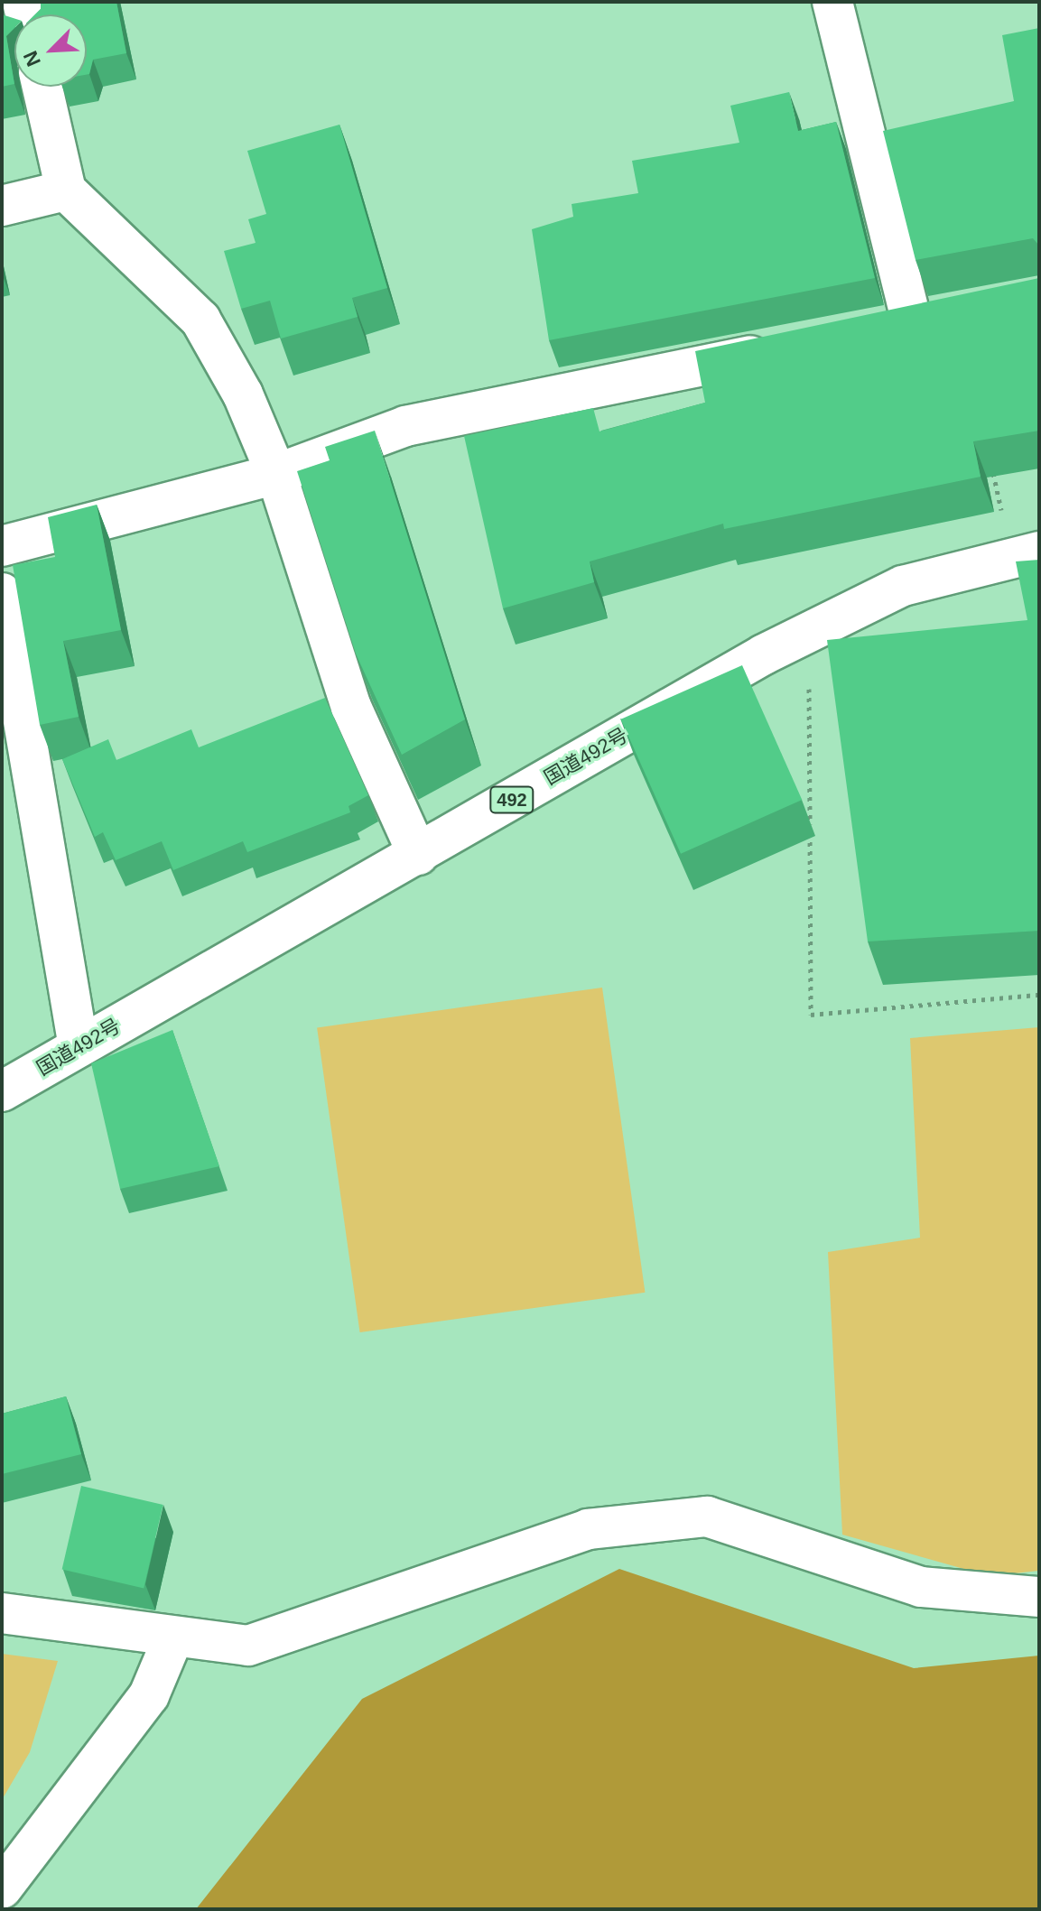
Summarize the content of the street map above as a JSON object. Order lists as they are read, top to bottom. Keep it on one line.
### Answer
{"streets":{"main road":["国道492号","492"]},"north":"bottom left"}
